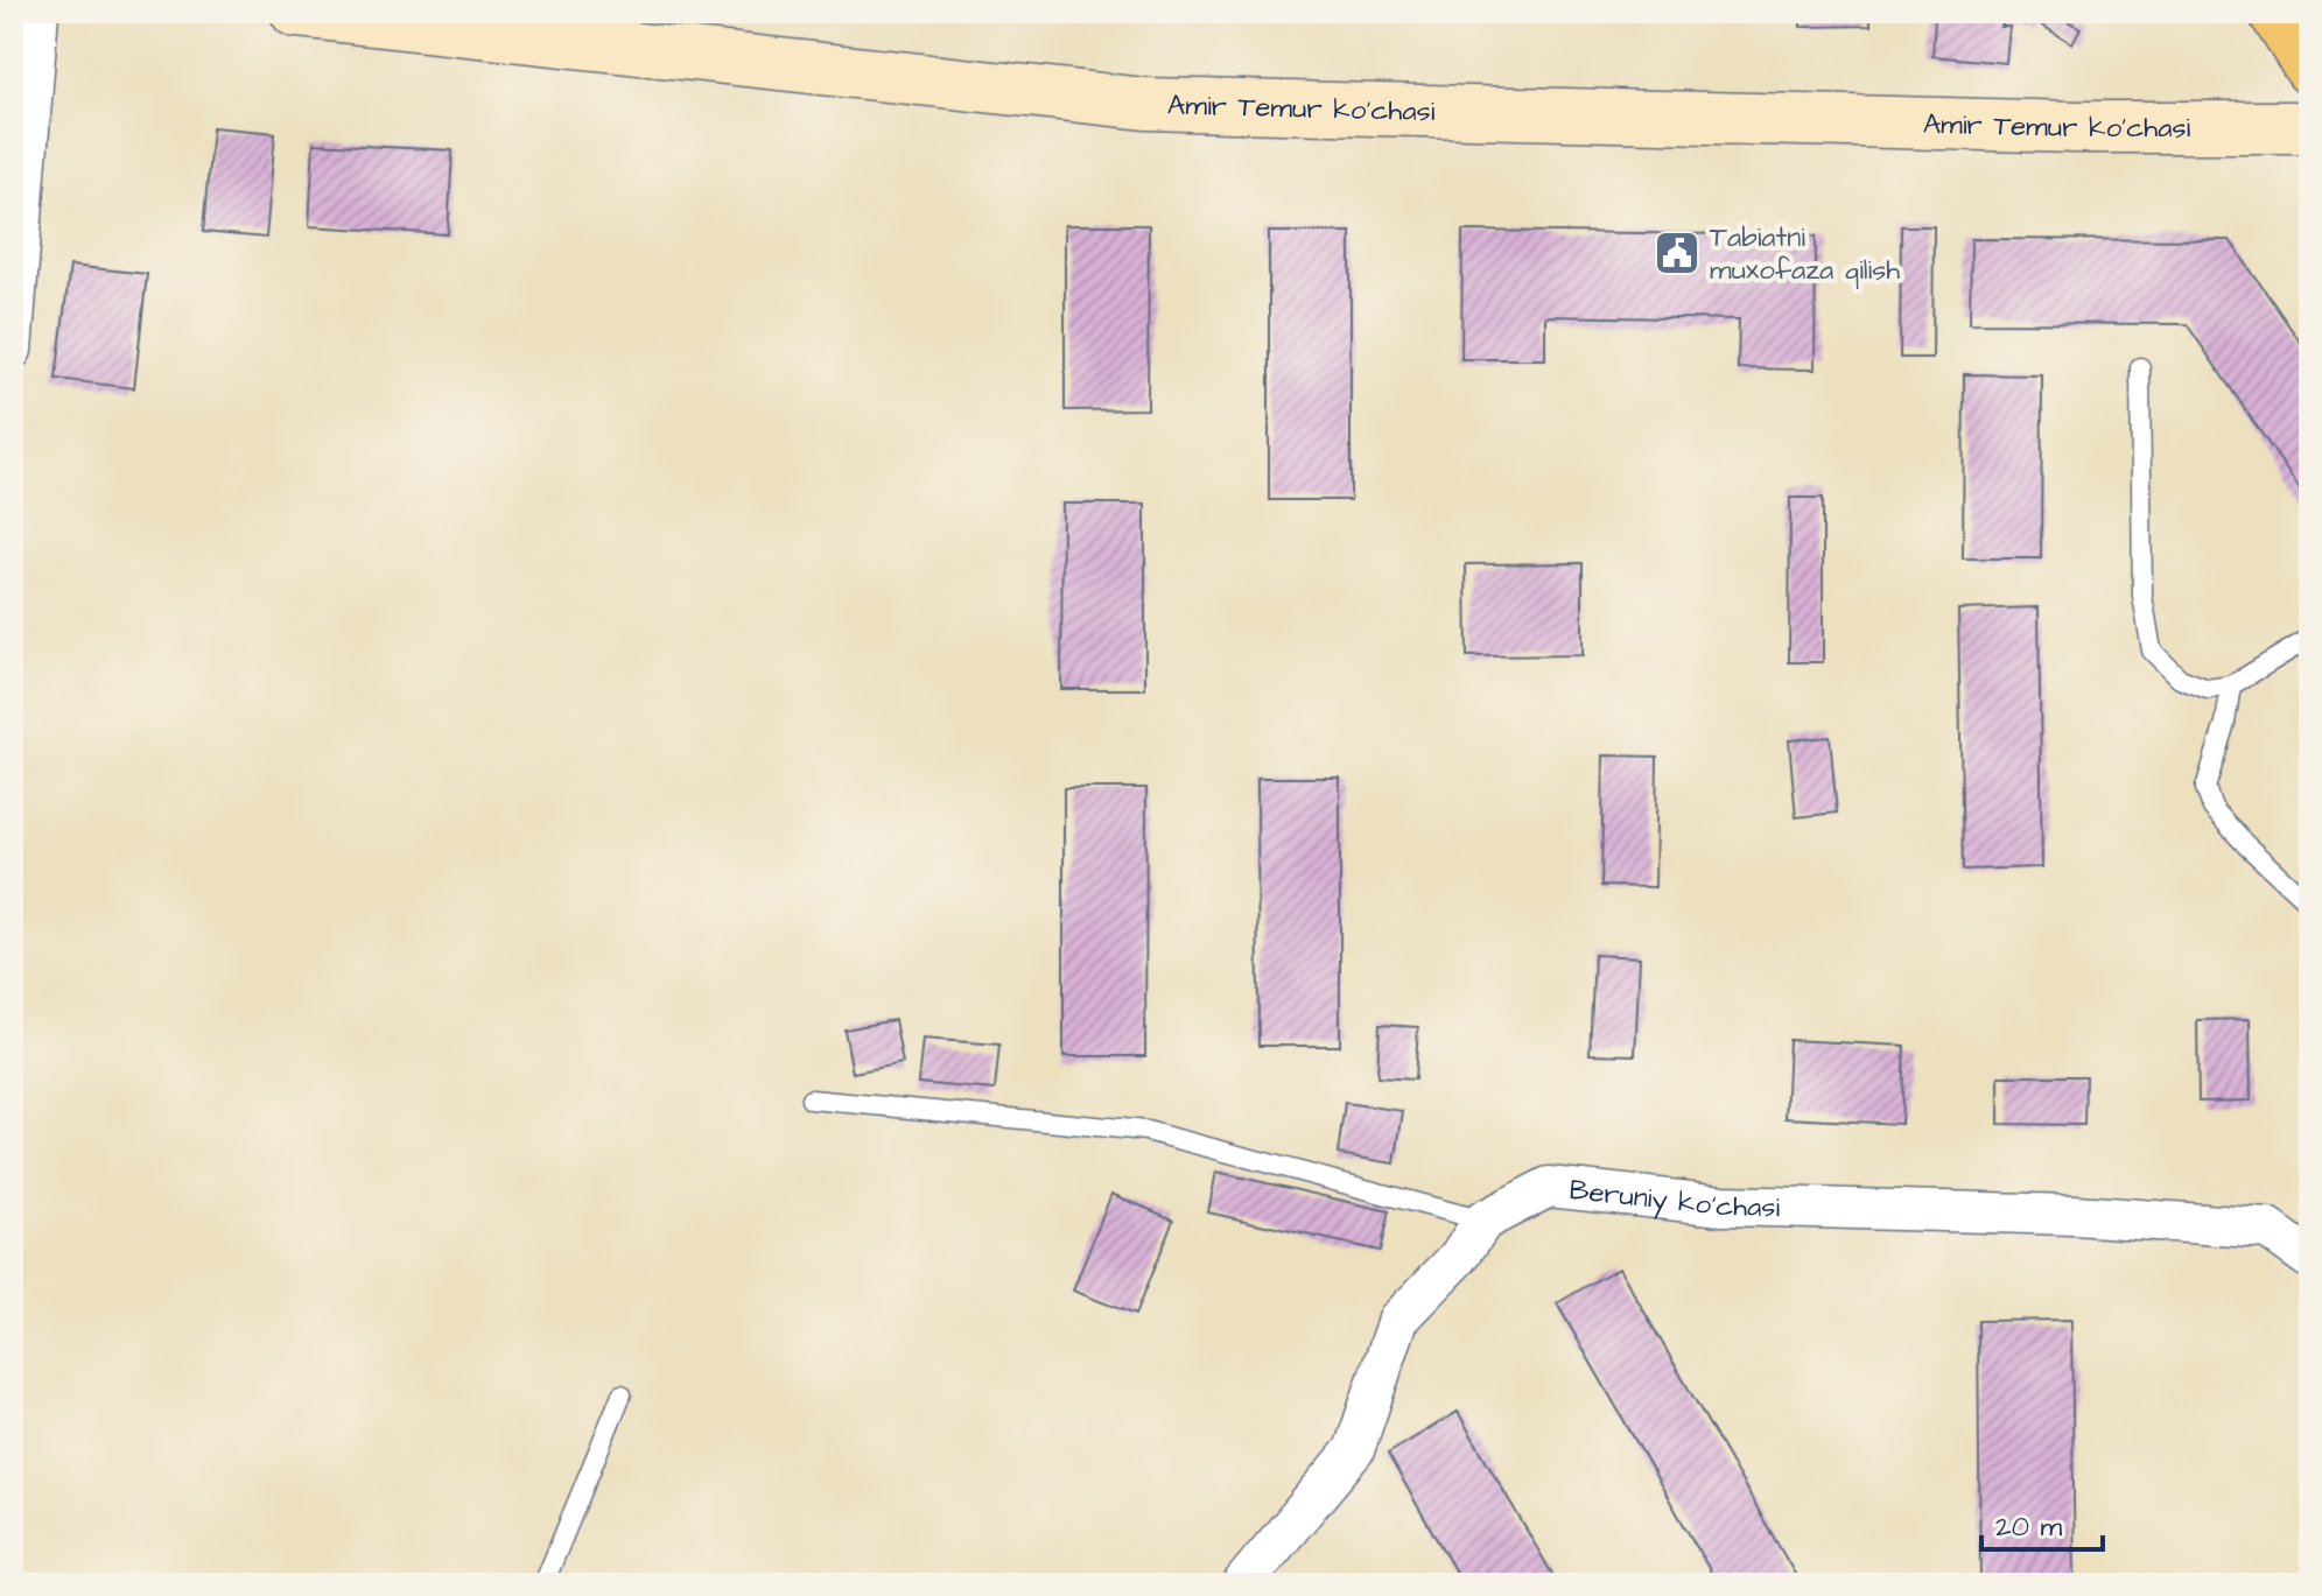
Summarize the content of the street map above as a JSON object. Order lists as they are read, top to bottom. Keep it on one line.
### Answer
{"streets":{"main road":["Amir Temur ko'chasi"],"street":["Beruniy ko'chasi"]},"places":{"public building":["Tabiatni muxofaza qilish"]},"scale_bar":"20 m"}
